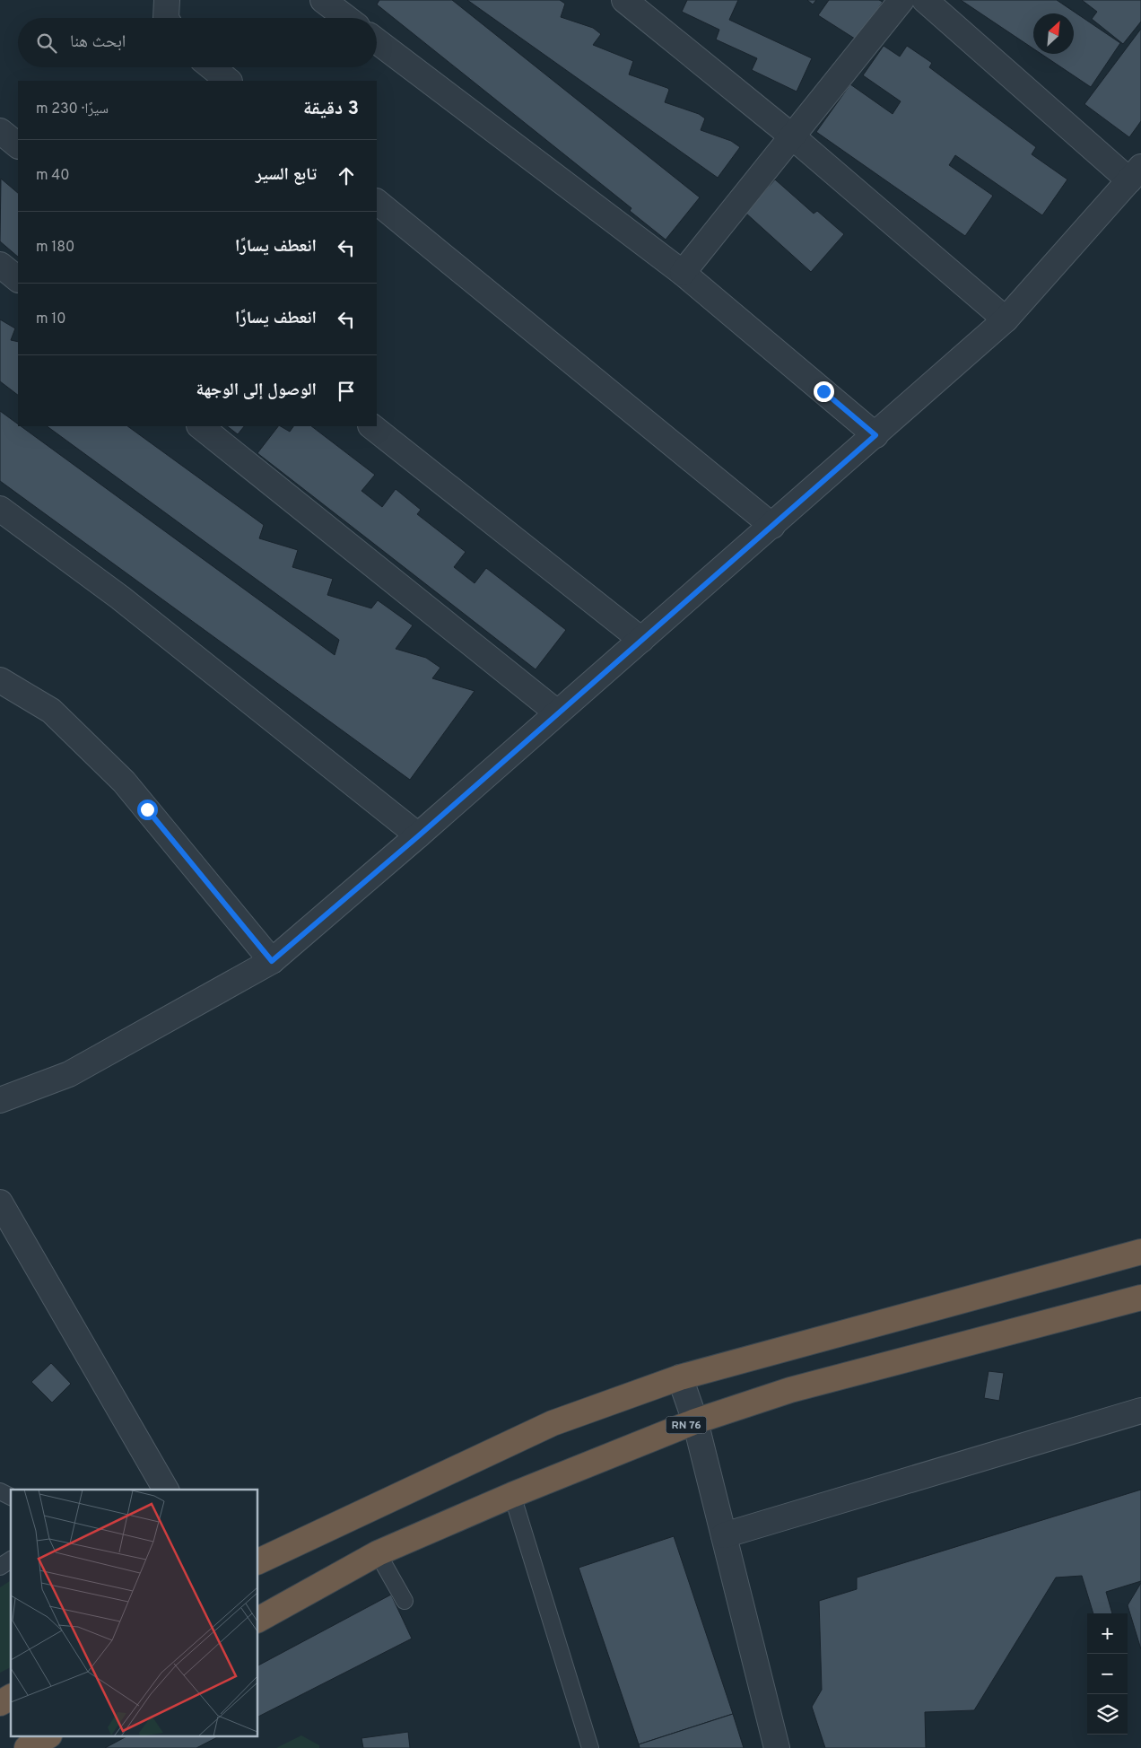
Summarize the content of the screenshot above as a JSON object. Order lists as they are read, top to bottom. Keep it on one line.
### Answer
{"streets":{"highway":["RN 76"]},"north":"top right","page":{"search":"ابحث هنا","heading":["3 دقيقة","سيرًا · 230 m"],"list":[["تابع السير","40 m"],["انعطف يسارًا","180 m"],["انعطف يسارًا","10 m"],"الوصول إلى الوجهة"],"map_buttons":["+","−"]}}
